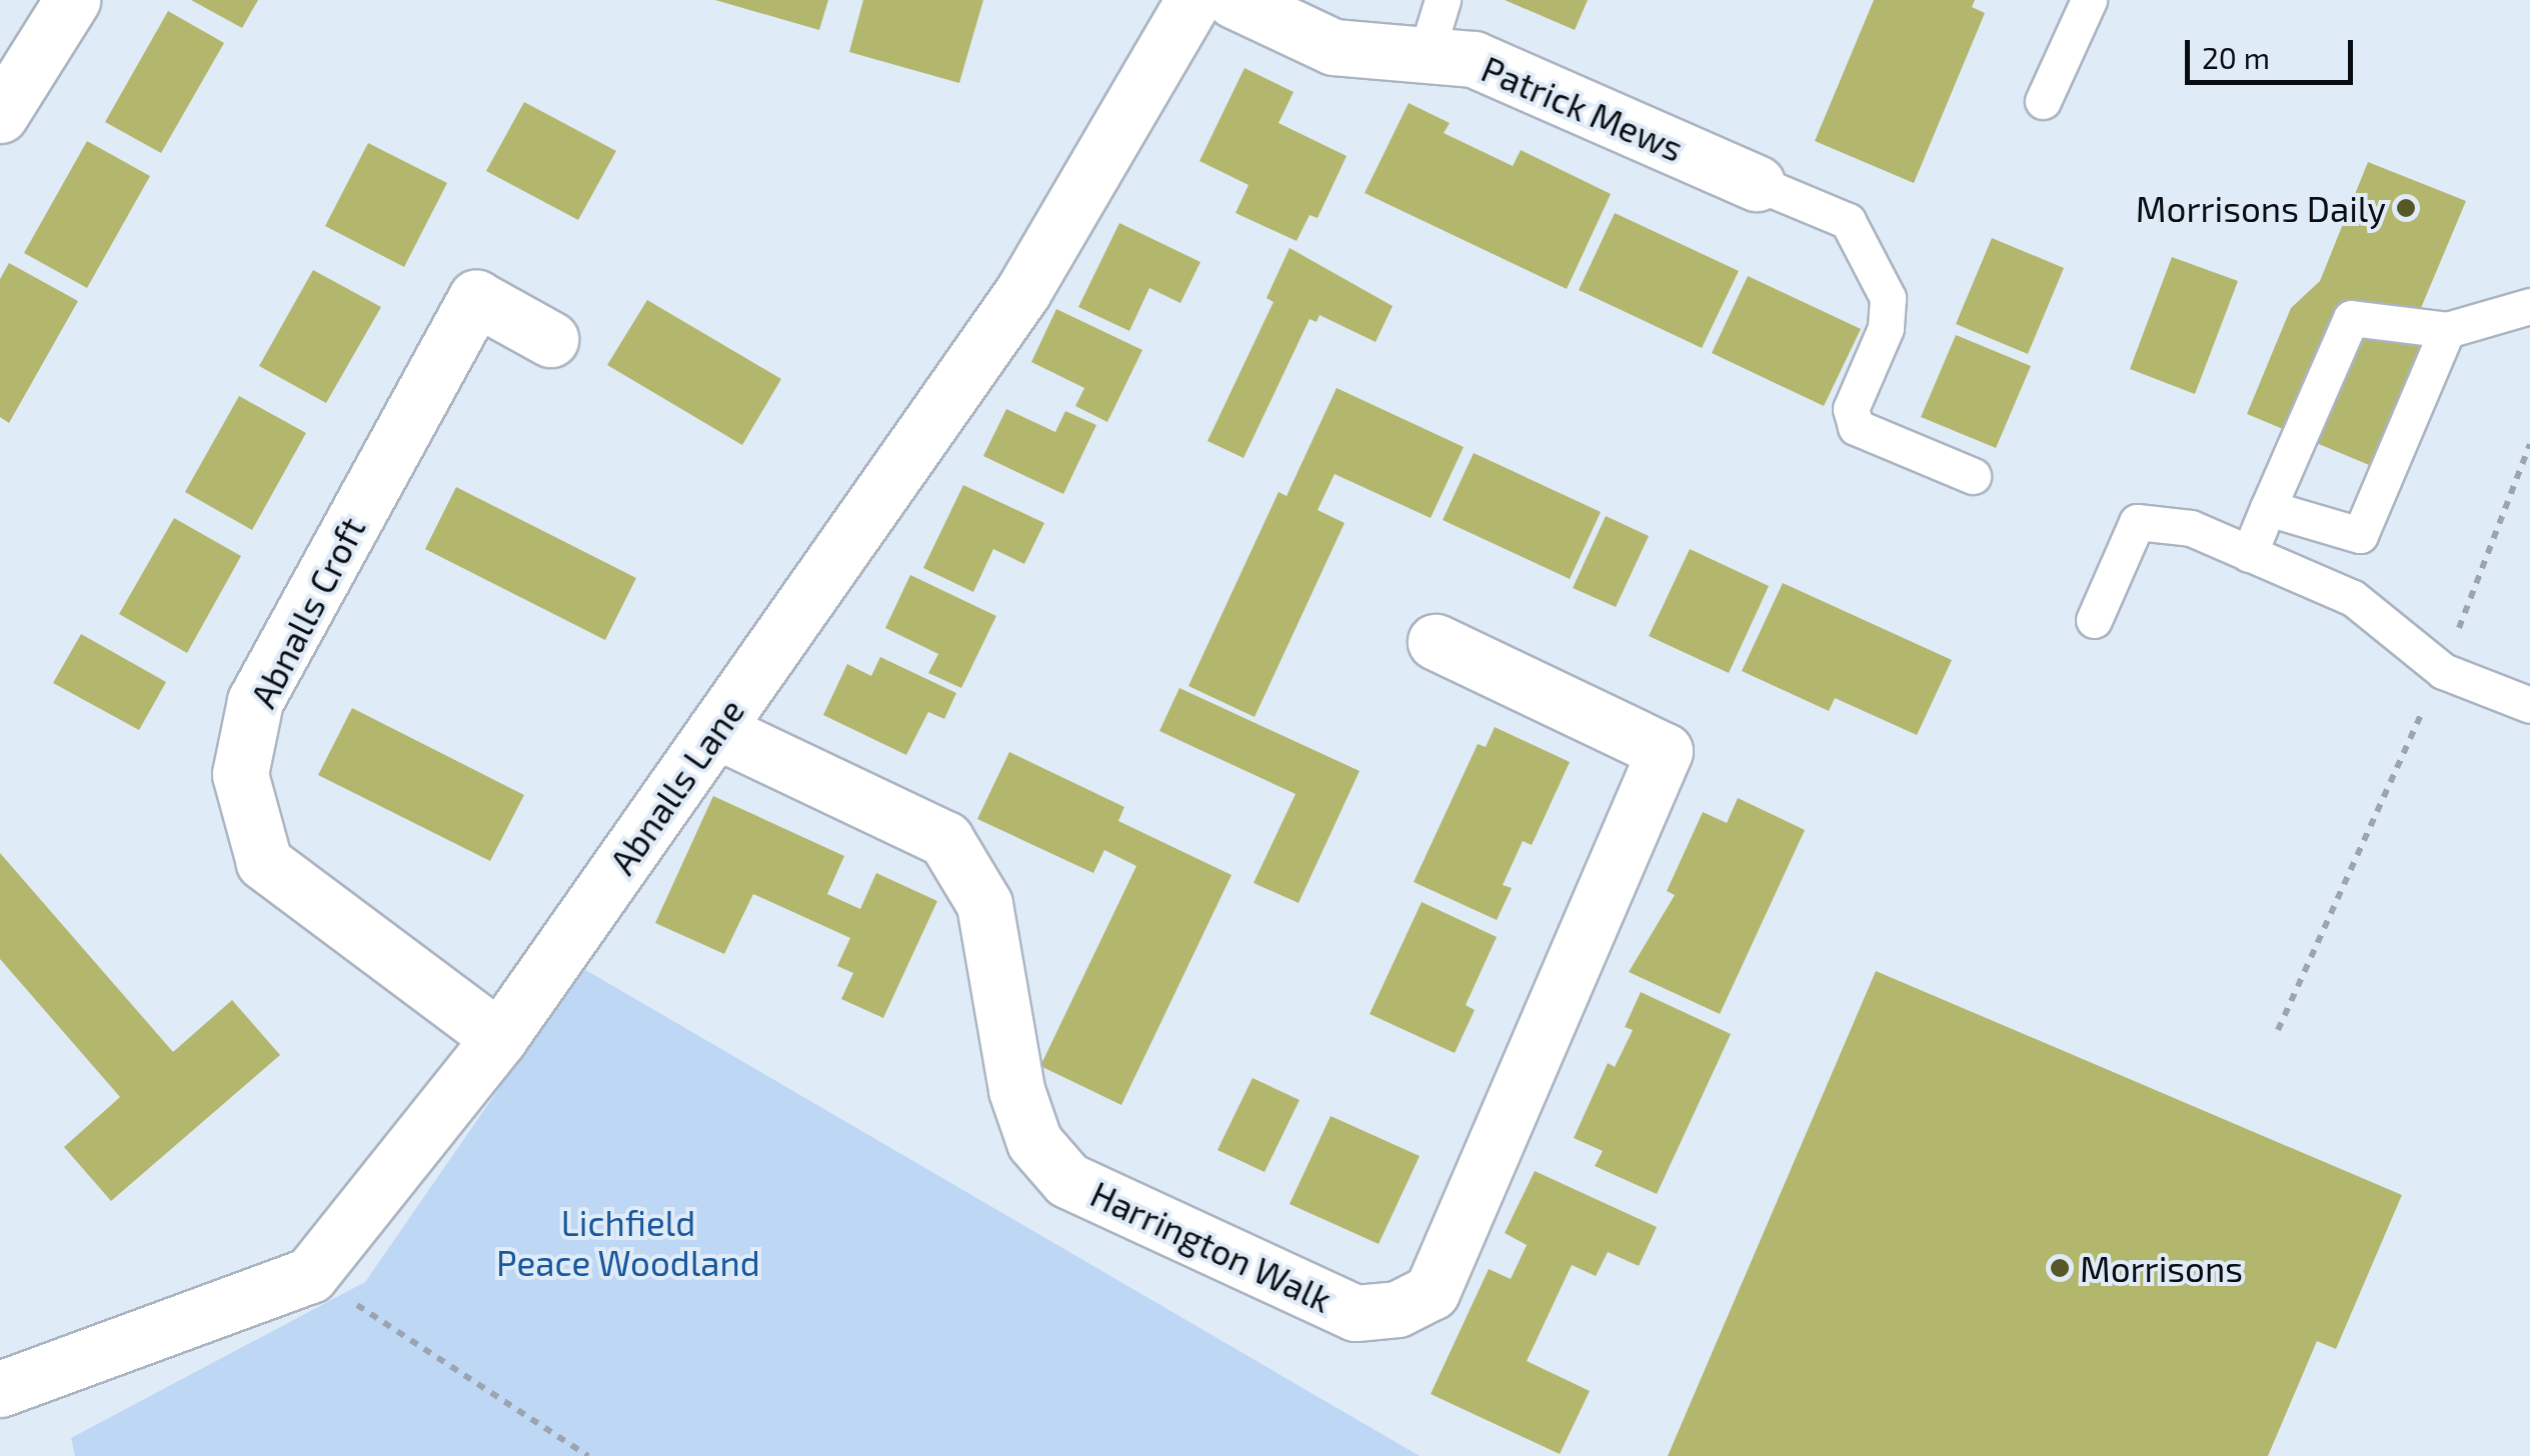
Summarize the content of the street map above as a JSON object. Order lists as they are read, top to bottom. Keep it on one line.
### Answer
{"streets":{"street":["Patrick Mews","Abnalls Croft","Abnalls Lane","Harrington Walk"]},"crossings":[["Abnalls Croft","Abnalls Lane"],["Abnalls Lane","Harrington Walk"]],"parks":["Lichfield Peace Woodland"],"places":["Morrisons Daily","Morrisons"],"scale_bar":"20 m"}
